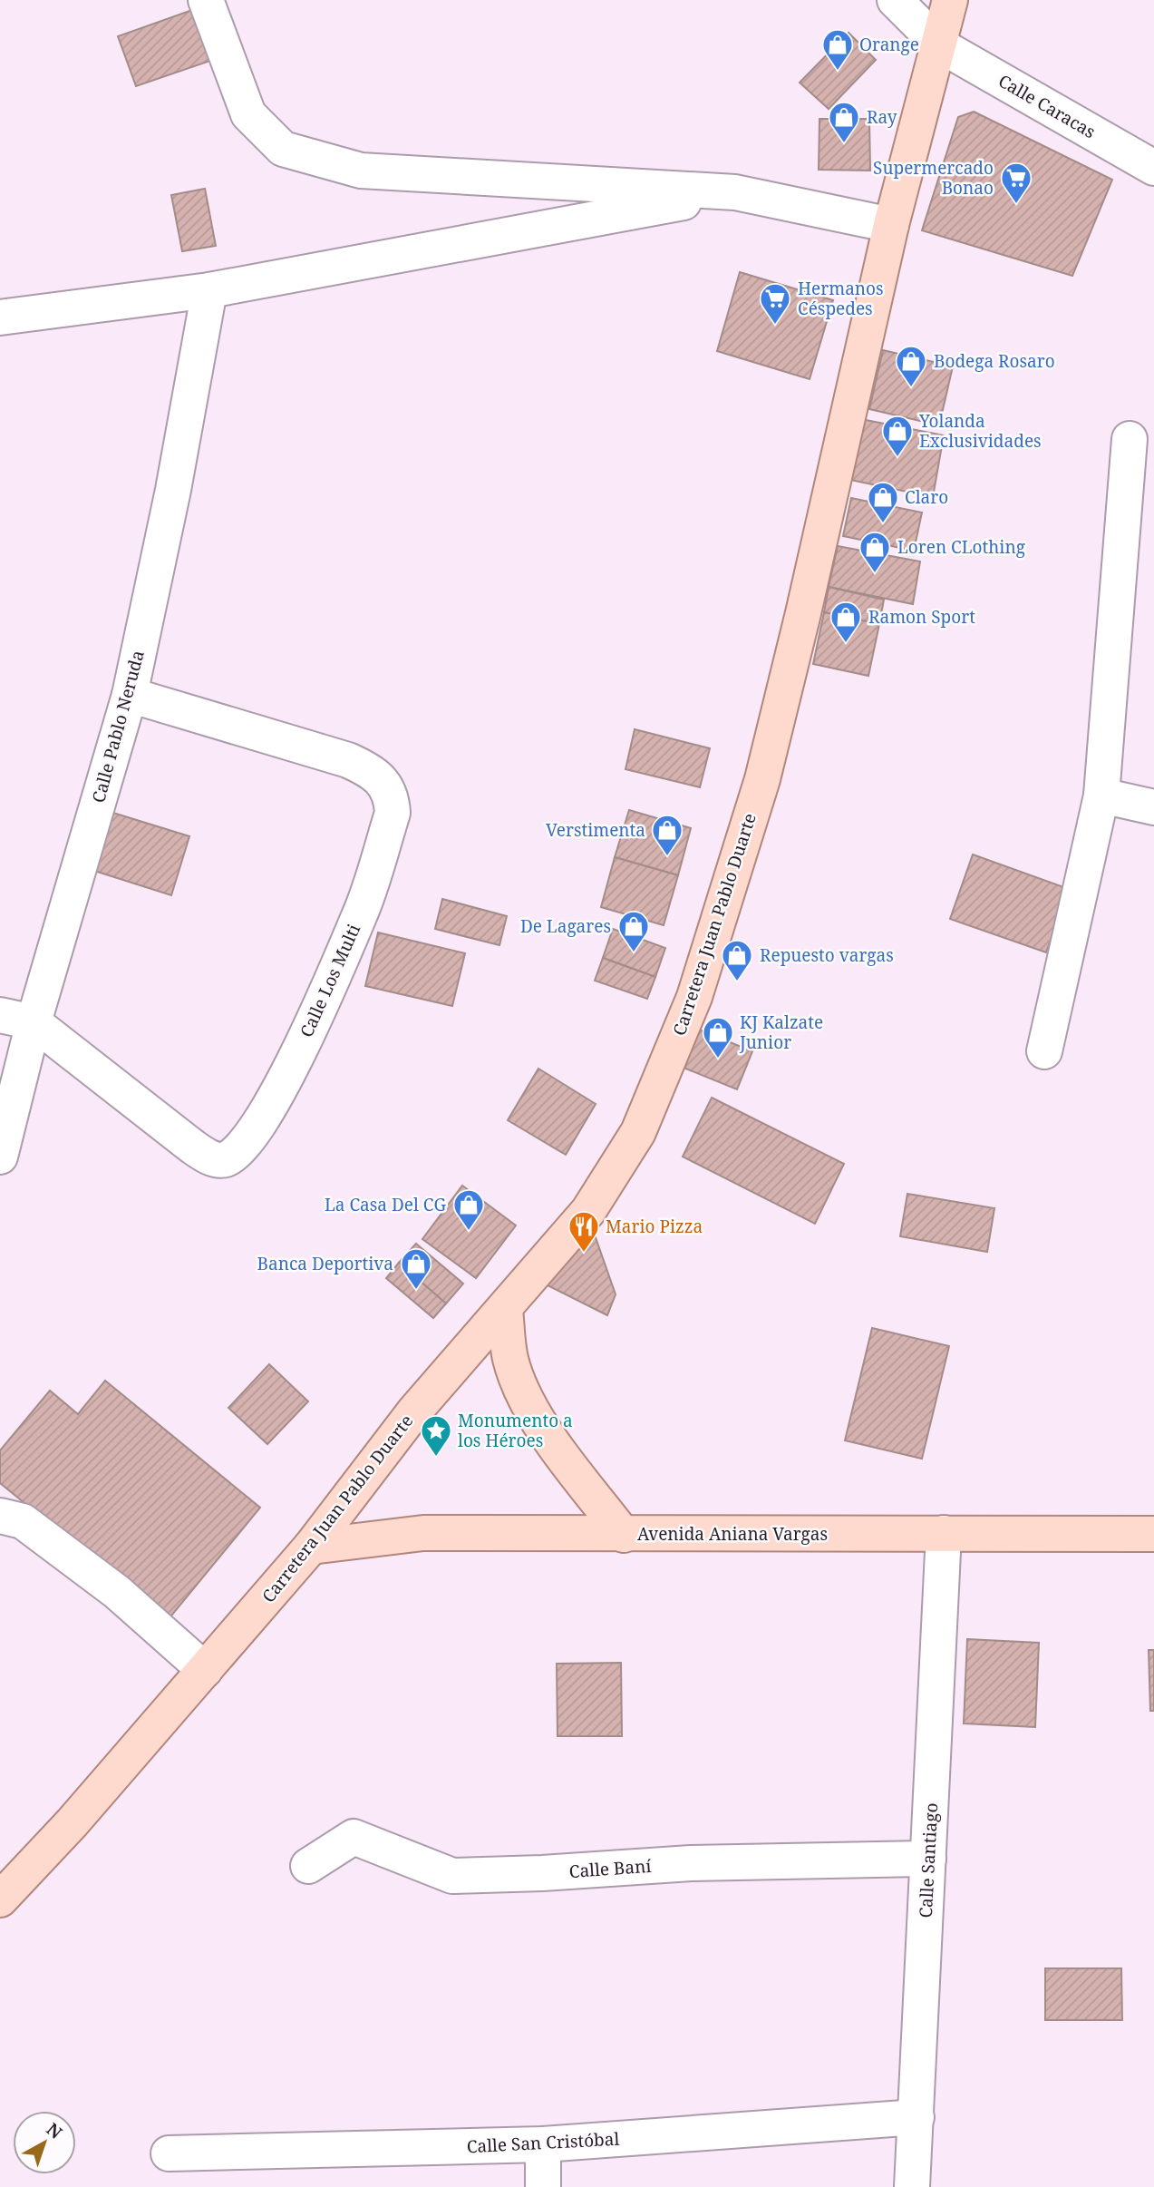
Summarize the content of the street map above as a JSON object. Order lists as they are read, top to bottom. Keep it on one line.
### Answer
{"streets":{"main road":["Carretera Juan Pablo Duarte","Avenida Aniana Vargas"],"street":["Calle Caracas","Calle Pablo Neruda","Calle Los Multi","Calle Santiago","Calle Baní","Calle San Cristóbal"]},"crossings":[["Calle Caracas","Carretera Juan Pablo Duarte"],["Calle Pablo Neruda","Calle Los Multi"],["Carretera Juan Pablo Duarte","Avenida Aniana Vargas"],["Avenida Aniana Vargas","Calle Santiago"],["Calle Santiago","Calle Baní"],["Calle Santiago","Calle San Cristóbal"]],"places":{"shop":["Orange","Ray","Bodega Rosaro","Yolanda Exclusividades","Claro","Loren CLothing","Ramon Sport","Verstimenta","De Lagares","Repuesto vargas","KJ Kalzate Junior","La Casa Del CG","Banca Deportiva"],"supermarket":["Supermercado Bonao","Hermanos Céspedes"],"restaurant":["Mario Pizza"],"place":["Monumento a los Héroes"]},"north":"top right"}
